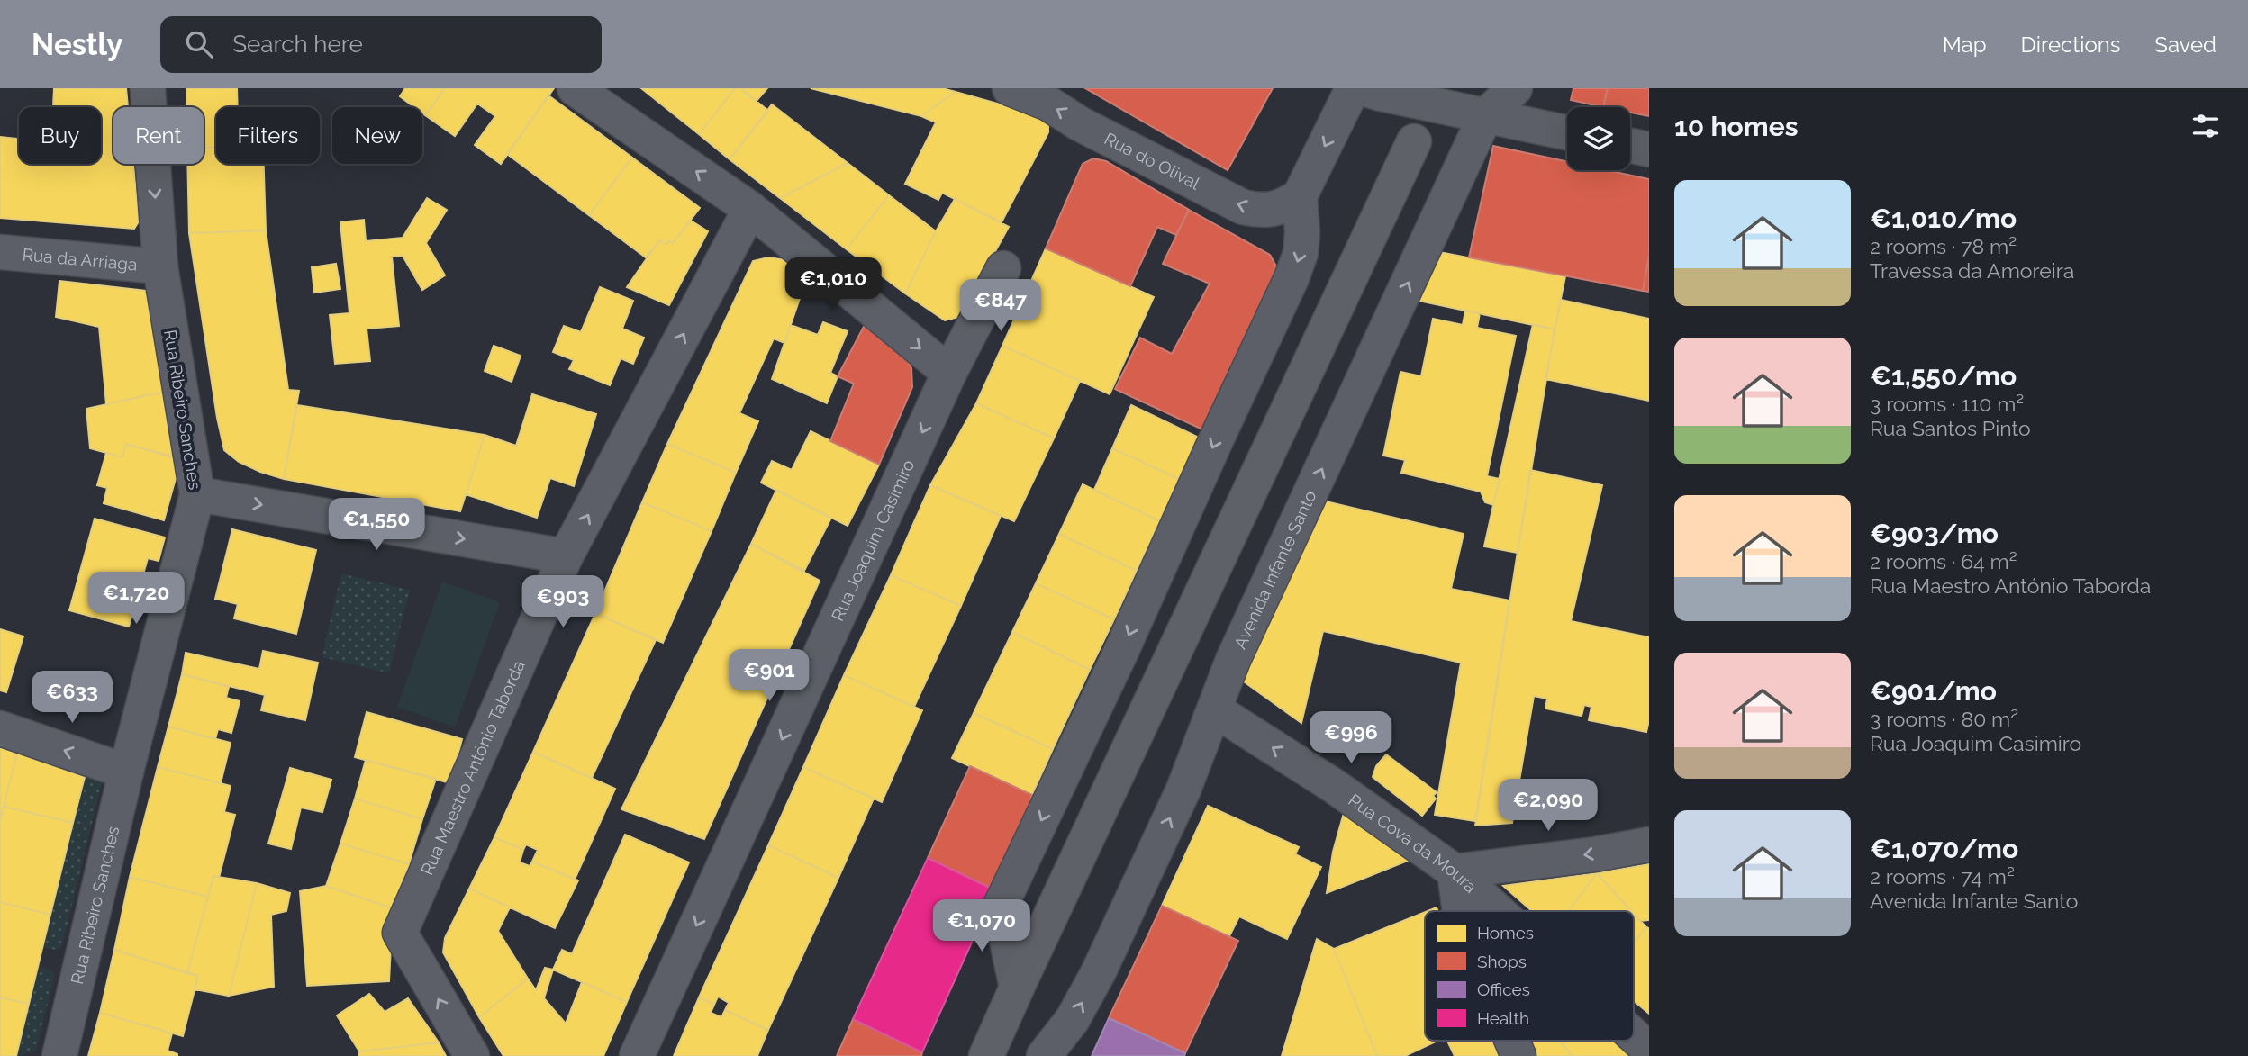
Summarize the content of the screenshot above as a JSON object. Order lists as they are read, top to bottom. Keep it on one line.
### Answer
{"streets":{"street":["Rua do Olival","Rua da Arriaga","Rua Ribeiro Sanches","Rua Joaquim Casimiro","Avenida Infante Santo","Rua Maestro António Taborda","Rua Cova da Moura"]},"crossings":[["Rua da Arriaga","Rua Ribeiro Sanches"],["Avenida Infante Santo","Rua Cova da Moura"]],"one_way":["Rua do Olival","Rua Maestro António Taborda","Rua Cova da Moura"],"legend":["Homes","Shops","Offices","Health"],"page":{"header":"Nestly","search":"Search here","nav":["Map","Directions","Saved"],"heading":"10 homes","chip":["Buy","Rent","Filters","New"],"list":[{"name":"€1,010/mo","note":"2 rooms · 78 m² · Travessa da Amoreira"},{"name":"€1,550/mo","note":"3 rooms · 110 m² · Rua Santos Pinto"},{"name":"€903/mo","note":"2 rooms · 64 m² · Rua Maestro António Taborda"},{"name":"€901/mo","note":"3 rooms · 80 m² · Rua Joaquim Casimiro"},{"name":"€1,070/mo","note":"2 rooms · 74 m² · Avenida Infante Santo"}],"price":["€1,010","€847","€1,550","€1,720","€903","€901","€633","€996","€2,090","€1,070"]}}
